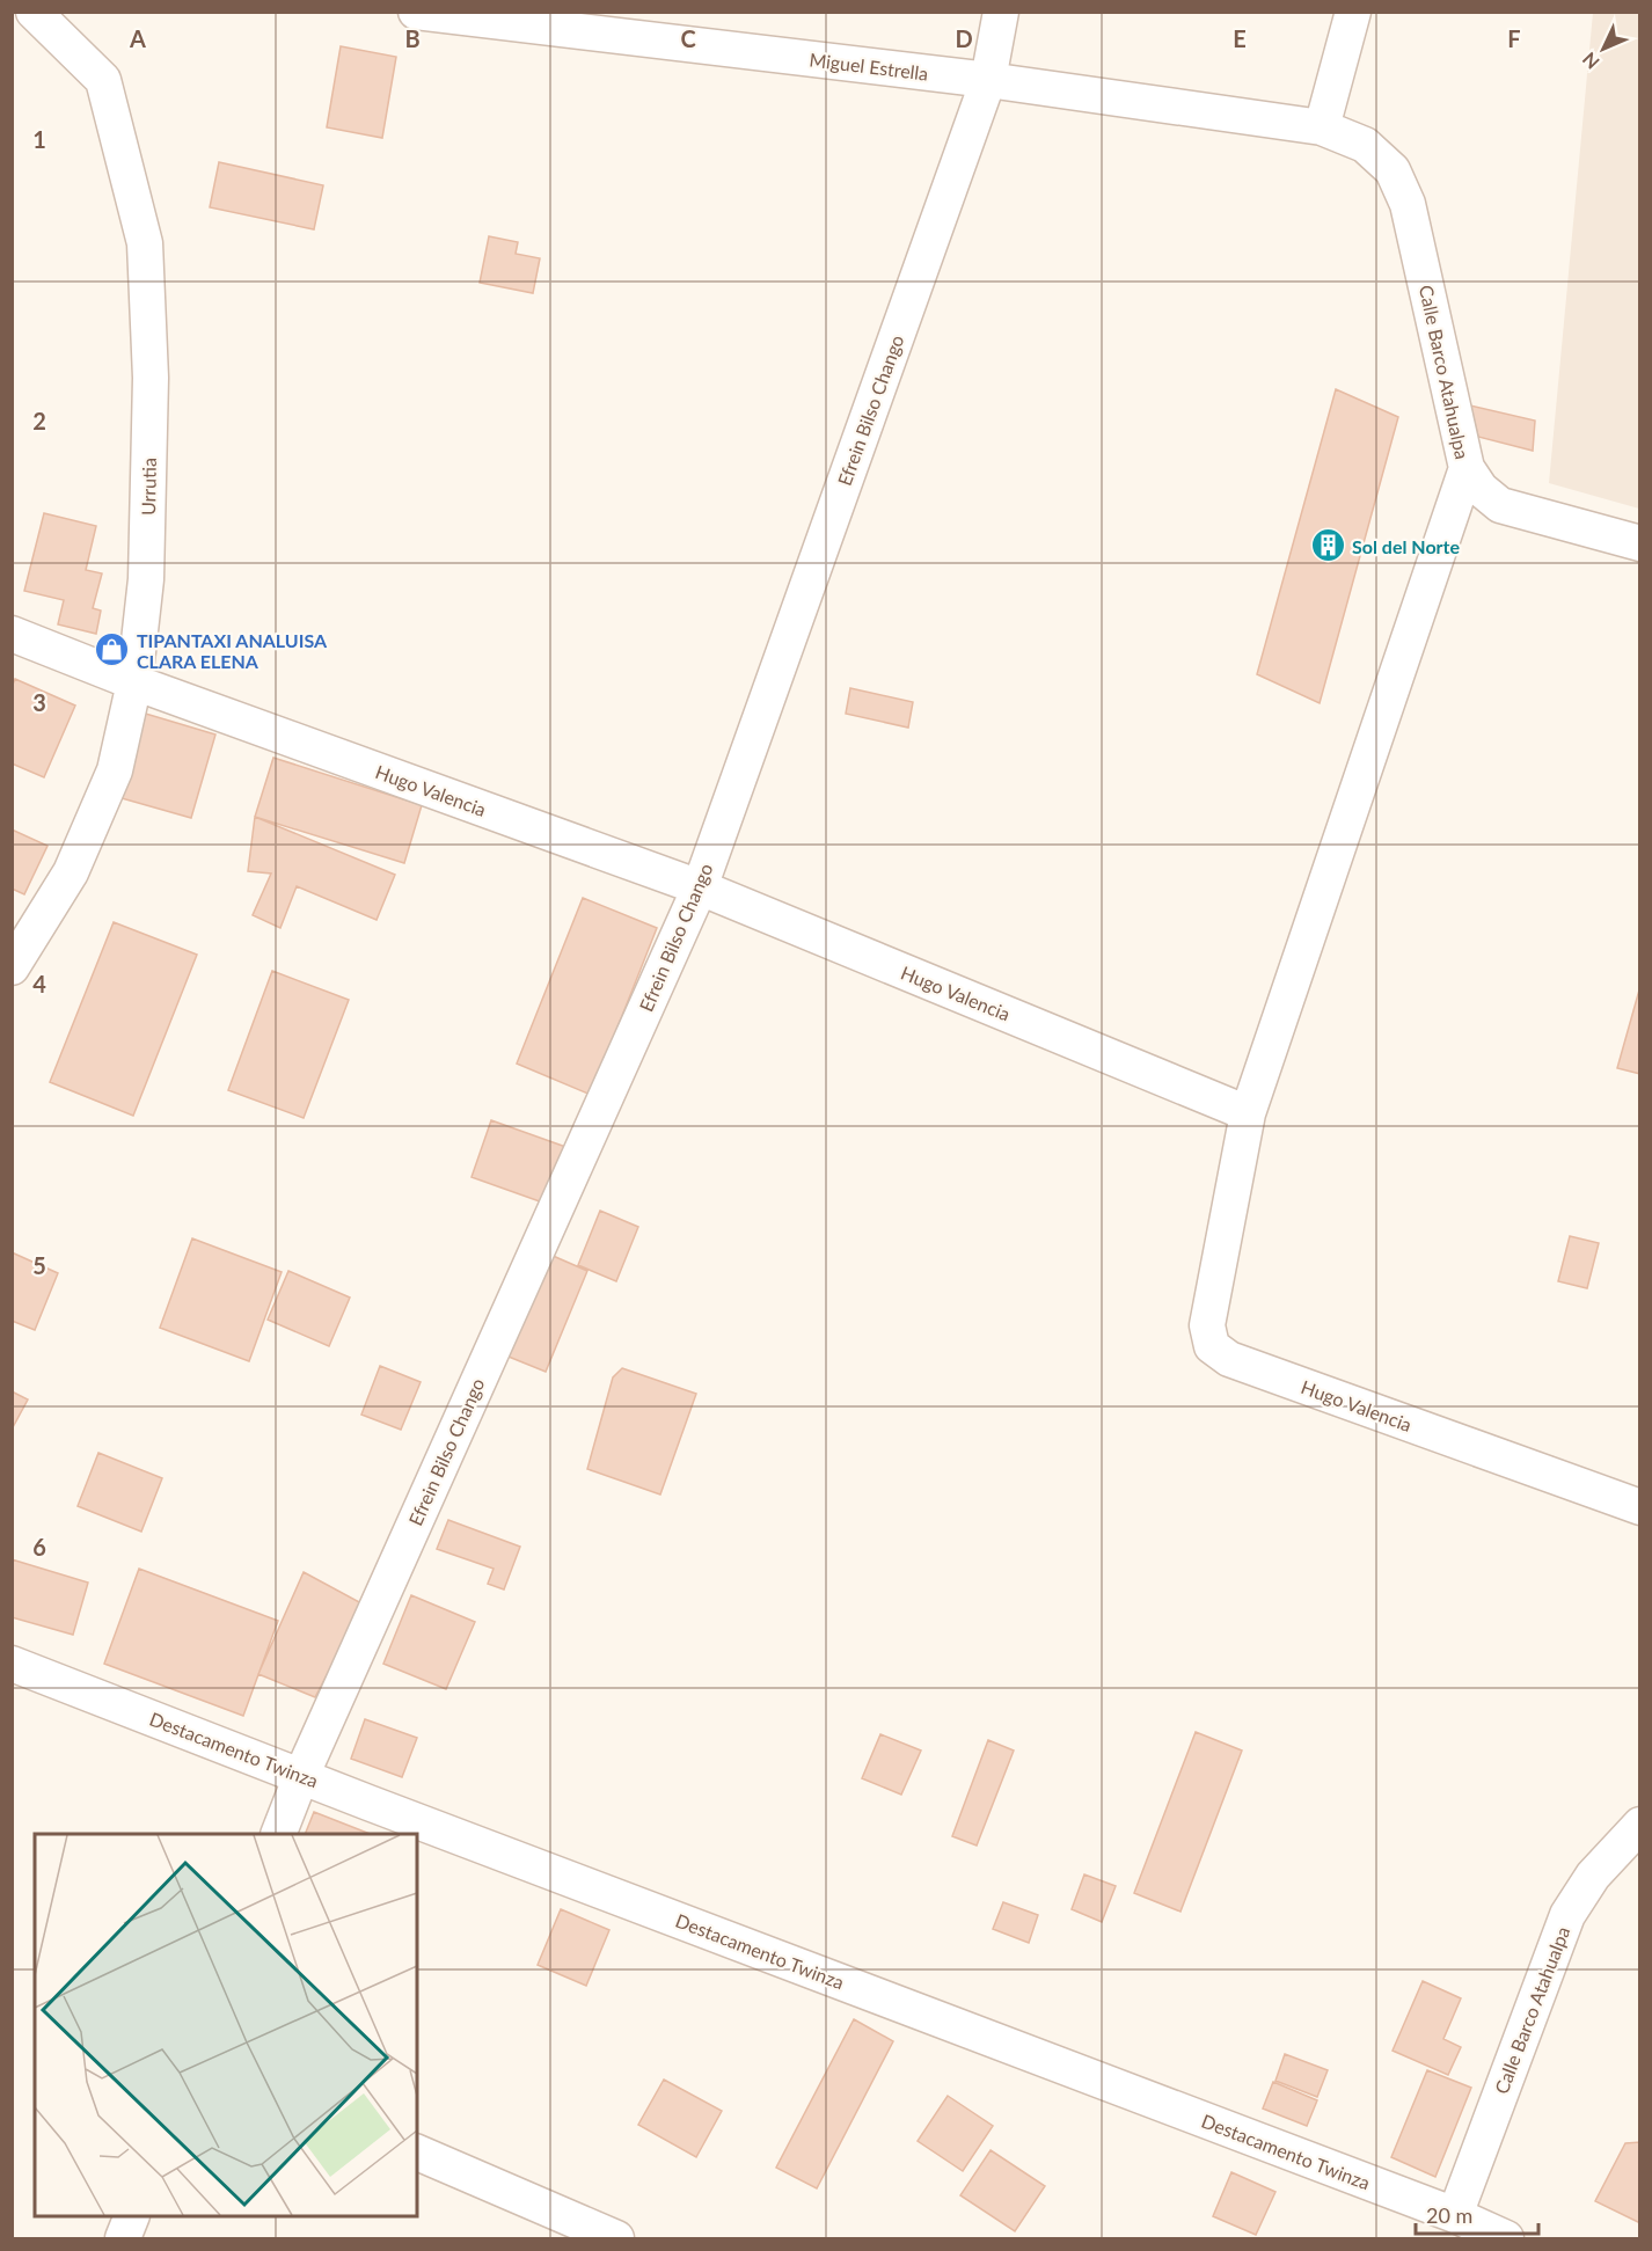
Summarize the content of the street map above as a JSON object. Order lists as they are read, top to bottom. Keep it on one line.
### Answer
{"streets":{"street":["Miguel Estrella","Calle Barco Atahualpa","Efrein Bilso Chango","Urrutia","Hugo Valencia","Destacamento Twinza"]},"crossings":[["Miguel Estrella","Calle Barco Atahualpa"],["Miguel Estrella","Efrein Bilso Chango"],["Calle Barco Atahualpa","Destacamento Twinza"],["Efrein Bilso Chango","Hugo Valencia"],["Efrein Bilso Chango","Destacamento Twinza"],["Urrutia","Hugo Valencia"]],"places":{"building":["Sol del Norte"],"shop":["TIPANTAXI ANALUISA CLARA ELENA"]},"scale_bar":"20 m","north":"bottom left","grid":{"columns":["A","B","C","D","E","F"],"rows":["1","2","3","4","5","6"]}}
